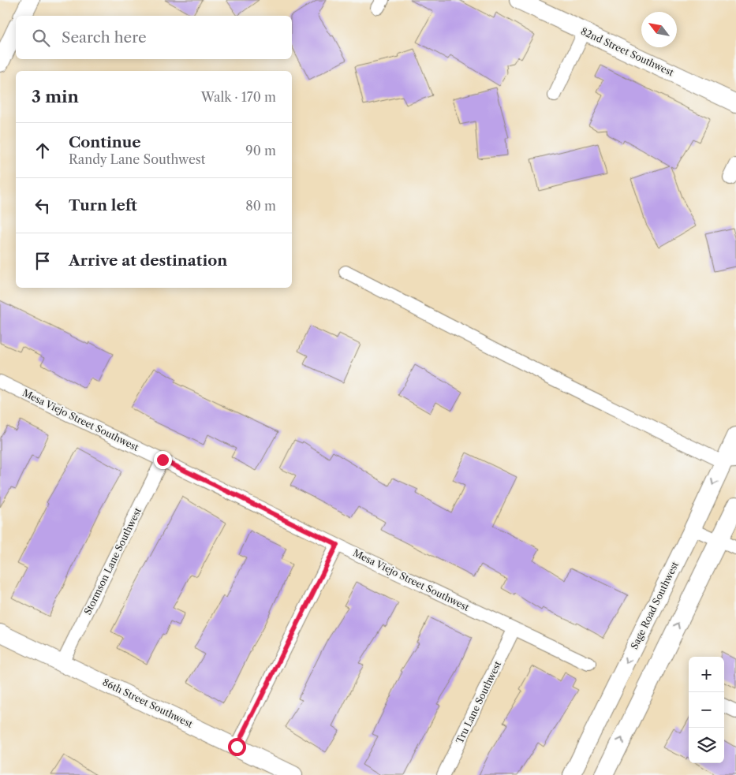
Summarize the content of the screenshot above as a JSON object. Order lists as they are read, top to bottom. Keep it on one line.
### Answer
{"streets":{"street":["82nd Street Southwest","Mesa Viejo Street Southwest","Stormson Lane Southwest","Sage Road Southwest","Tru Lane Southwest","86th Street Southwest"]},"crossings":[["Mesa Viejo Street Southwest","Stormson Lane Southwest"],["Mesa Viejo Street Southwest","Tru Lane Southwest"],["Stormson Lane Southwest","86th Street Southwest"]],"north":"top left","page":{"search":"Search here","heading":["3 min","Walk · 170 m"],"list":[["Continue","Randy Lane Southwest","90 m"],["Turn left","80 m"],"Arrive at destination"],"map_buttons":["+","−"]}}
